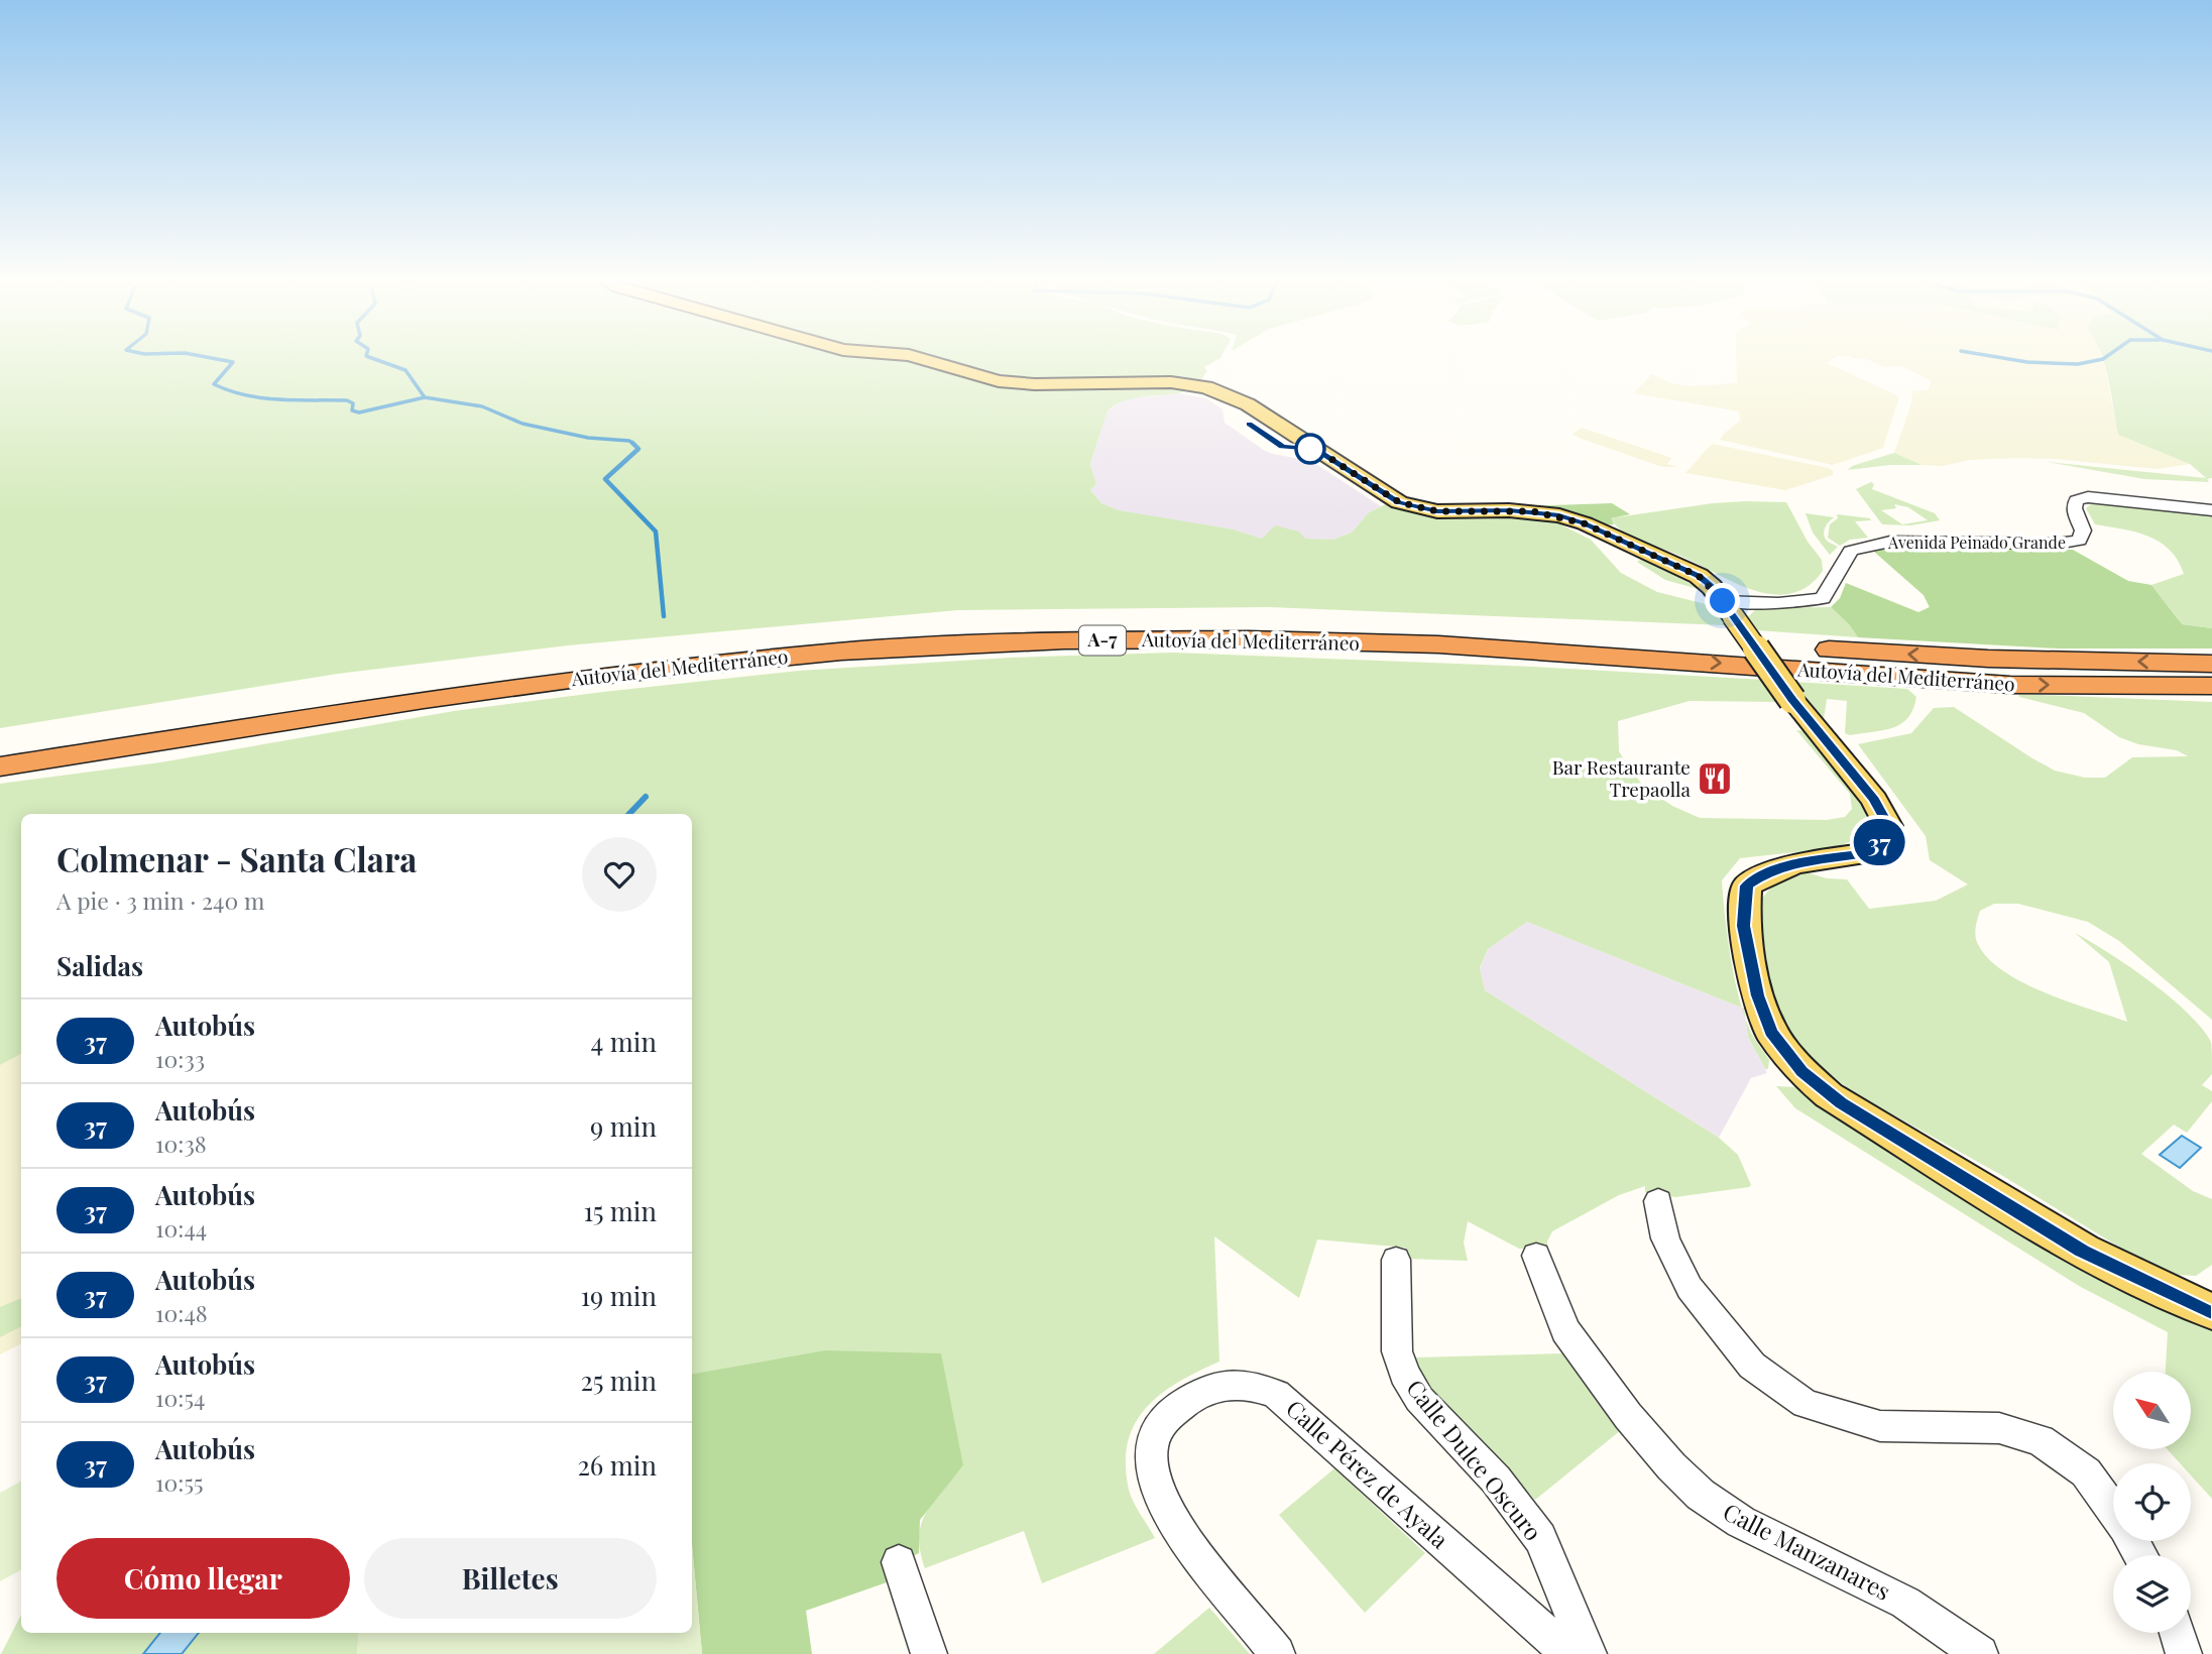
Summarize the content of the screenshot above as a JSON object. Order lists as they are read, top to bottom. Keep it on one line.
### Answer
{"streets":{"highway":["A-7","Autovía del Mediterráneo"],"street":["Avenida Peinado Grande","Calle Dulce Oscuro","Calle Pérez de Ayala","Calle Manzanares"]},"places":{"restaurant":["Bar Restaurante Trepaolla"]},"lines":["bus line 37"],"north":"top left","page":{"on_map":"37","heading":[["Colmenar - Santa Clara","A pie · 3 min · 240 m"],"Salidas"],"list":[{"mark":"37","name":"Autobús","note":"10:33","value":"4 min"},{"mark":"37","name":"Autobús","note":"10:38","value":"9 min"},{"mark":"37","name":"Autobús","note":"10:44","value":"15 min"},{"mark":"37","name":"Autobús","note":"10:48","value":"19 min"},{"mark":"37","name":"Autobús","note":"10:54","value":"25 min"},{"mark":"37","name":"Autobús","note":"10:55","value":"26 min"}],"buttons":["Cómo llegar","Billetes"]}}
